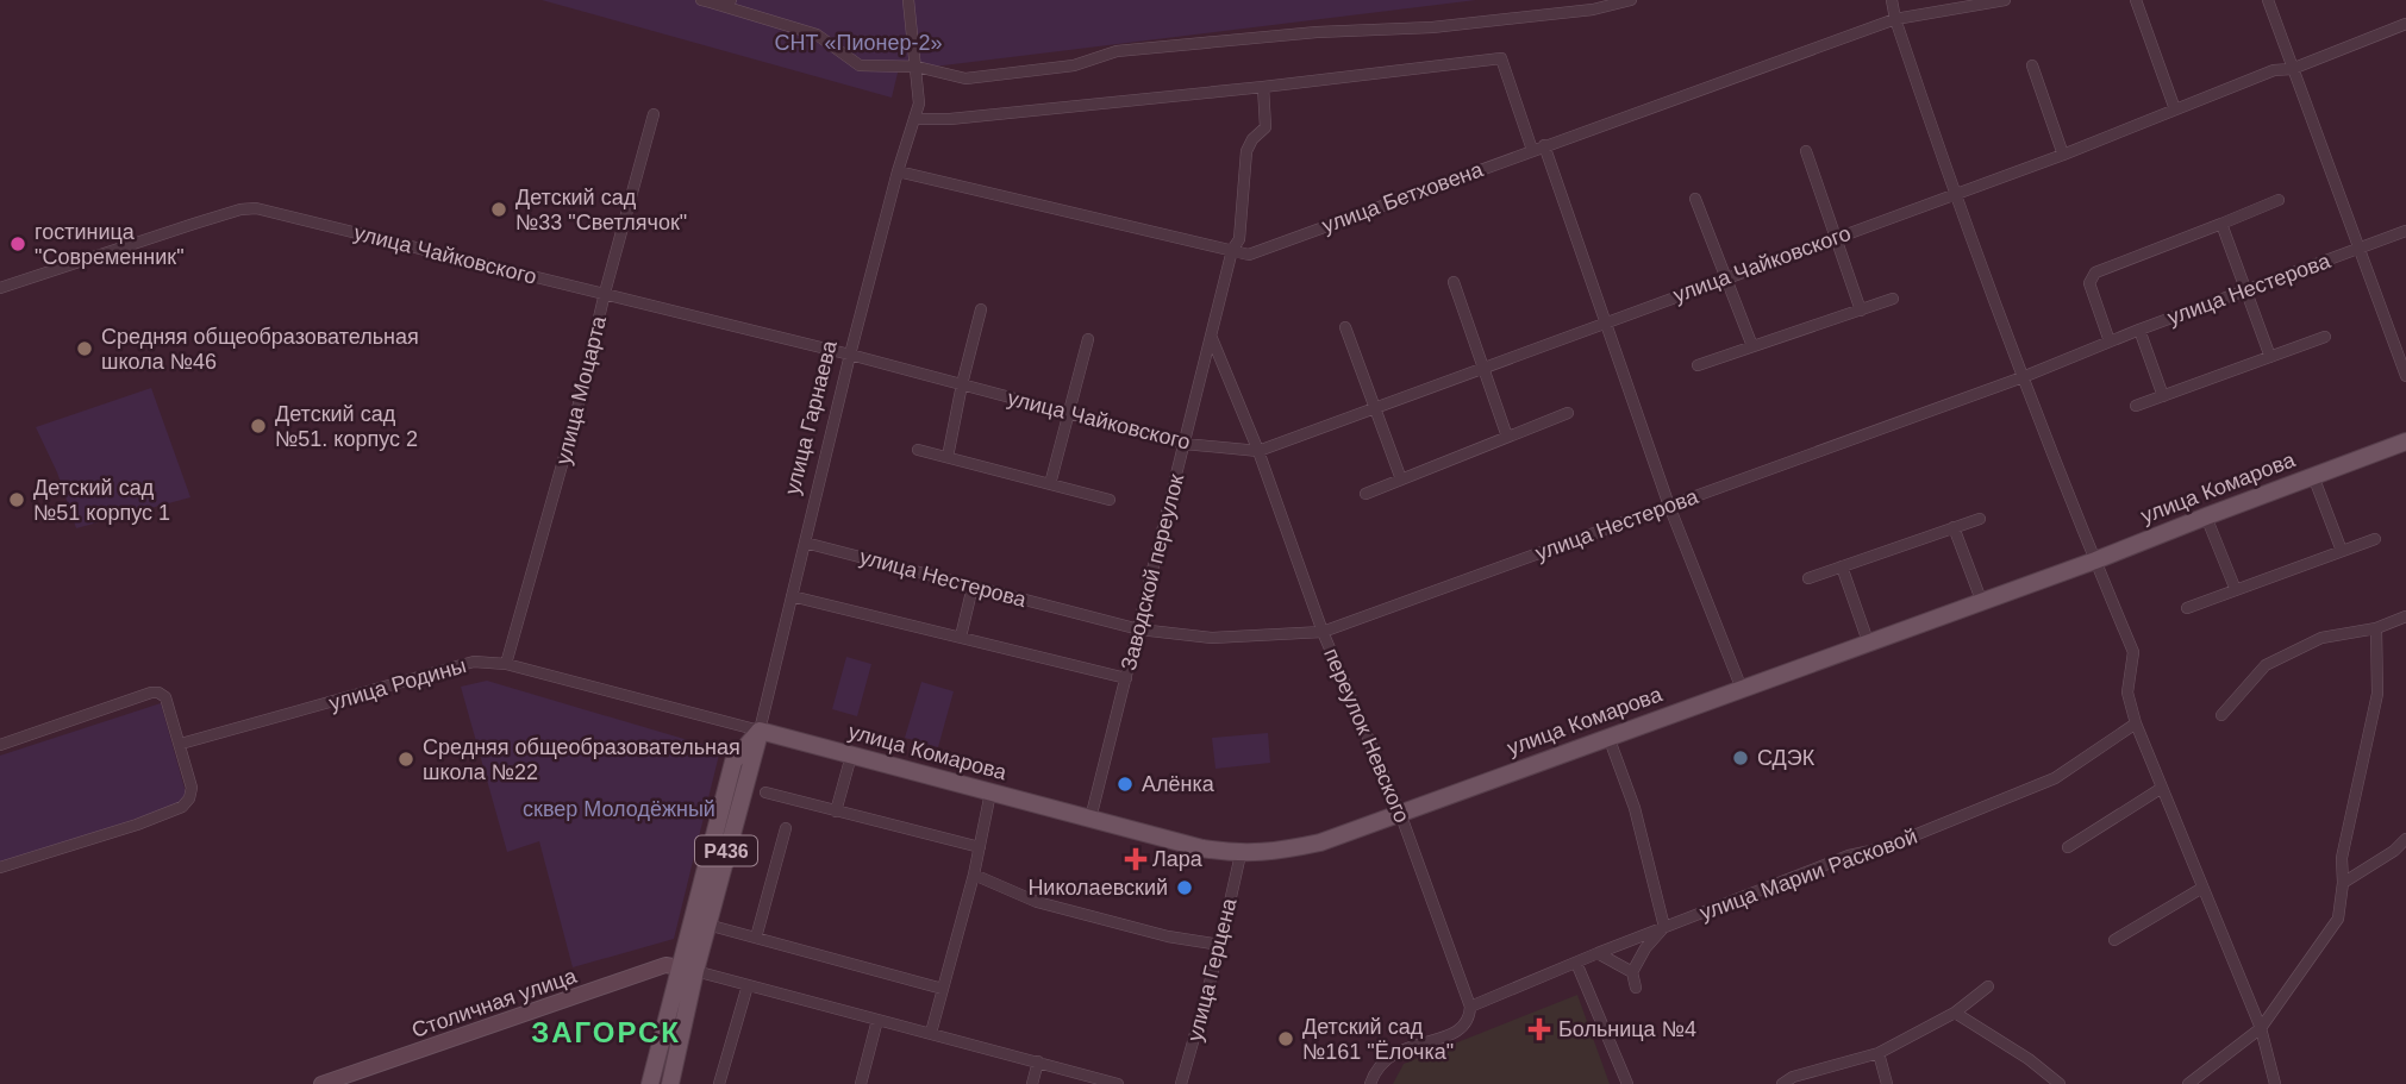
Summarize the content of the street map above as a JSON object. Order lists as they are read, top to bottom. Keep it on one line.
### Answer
{"streets":{"main road":["улица Гарнаева","улица Комарова","P436"],"street":["улица Бетховена","улица Чайковского","улица Нестерова","улица Моцарта","Заводской переулок","улица Родины","переулок Невского","улица Марии Расковой","улица Герцена","Столичная улица"]},"crossings":[["улица Бетховена","улица Гарнаева"],["улица Бетховена","Заводской переулок"],["улица Чайковского","улица Моцарта"],["улица Чайковского","улица Гарнаева"],["улица Чайковского","Заводской переулок"],["улица Чайковского","переулок Невского"],["улица Нестерова","улица Гарнаева"],["улица Нестерова","Заводской переулок"],["улица Нестерова","переулок Невского"],["улица Моцарта","улица Родины"],["улица Гарнаева","улица Комарова"],["улица Гарнаева","улица Родины"],["улица Гарнаева","Столичная улица"],["улица Комарова","Заводской переулок"],["улица Комарова","улица Родины"],["улица Комарова","переулок Невского"],["улица Комарова","улица Герцена"],["Заводской переулок","переулок Невского"],["переулок Невского","улица Марии Расковой"]],"districts":["ЗАГОРСК"],"parks":["СНТ «Пионер-2»","сквер Молодёжный"],"places":{"other":["Детский сад №33 \"Светлячок\"","гостиница \"Современник\"","Средняя общеобразовательная школа №46","Детский сад №51. корпус 2","Детский сад №51 корпус 1","СДЭК","Средняя общеобразовательная школа №22","Алёнка","Николаевский","Детский сад №161 \"Ёлочка\""],"health":["Лара","Больница №4"]}}
